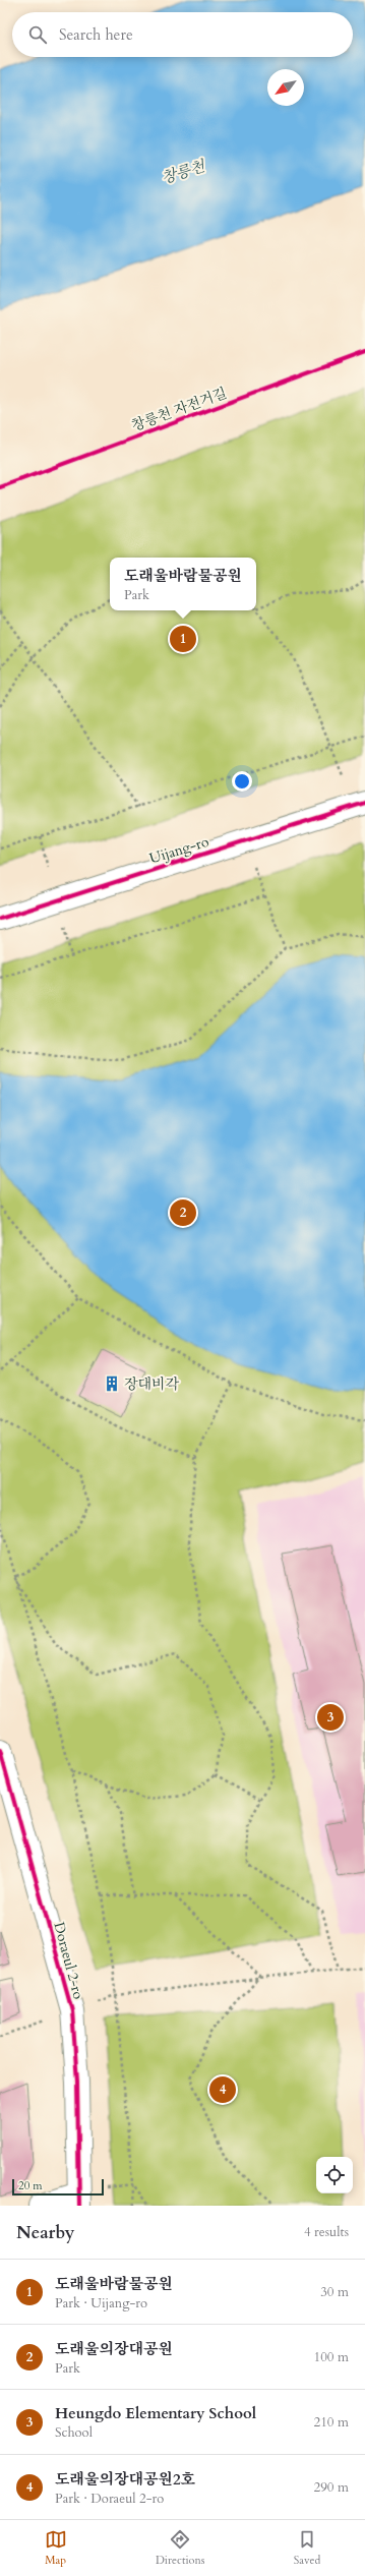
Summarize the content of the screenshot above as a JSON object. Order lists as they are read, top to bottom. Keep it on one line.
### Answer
{"streets":{"street":["Uijang-ro","Doraeul 2-ro"],"cycle path":["창릉천 자전거길"]},"water":["창릉천"],"places":{"building":["장대비각"]},"scale_bar":"20 m","north":"bottom left","page":{"search":"Search here","popup":["도래울바람물공원","Park"],"pins":["1","2","3","4"],"scale":"20 m","heading":["Nearby","4 results"],"list":[{"mark":"1","name":"도래울바람물공원","note":"Park · Uijang-ro","value":"30 m"},{"mark":"2","name":"도래울의장대공원","note":"Park","value":"100 m"},{"mark":"3","name":"Heungdo Elementary School","note":"School","value":"210 m"},{"mark":"4","name":"도래울의장대공원2호","note":"Park · Doraeul 2-ro","value":"290 m"}],"nav":["Map","Directions","Saved"]}}
